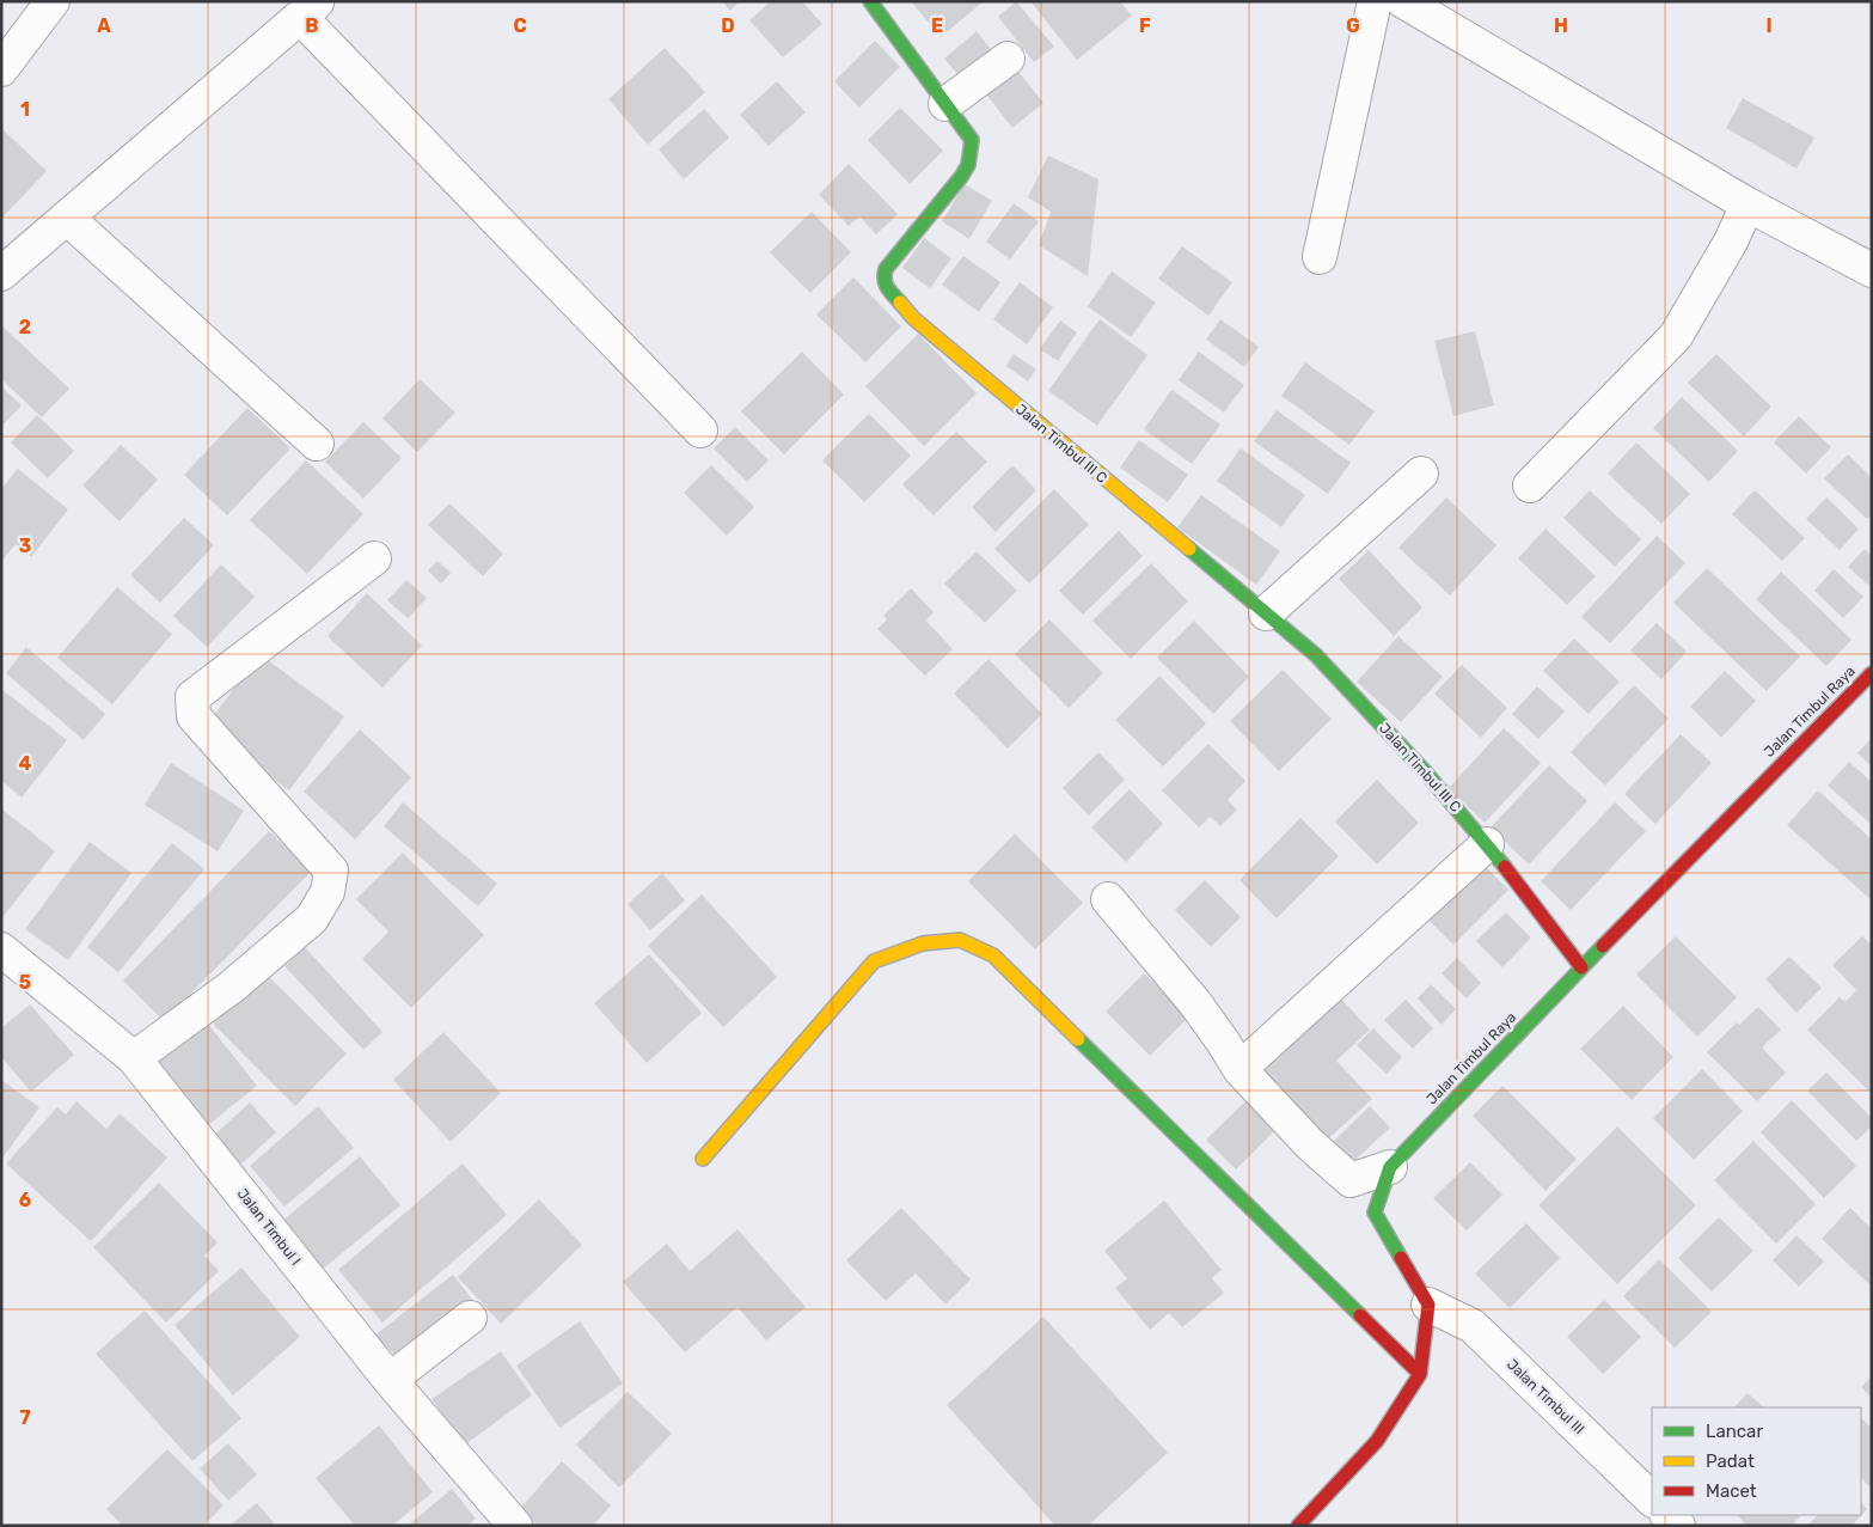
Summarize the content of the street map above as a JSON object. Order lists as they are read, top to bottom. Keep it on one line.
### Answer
{"streets":{"street":["Jalan Timbul III C","Jalan Timbul Raya","Jalan Timbul I","Jalan Timbul III"]},"crossings":[["Jalan Timbul III C","Jalan Timbul Raya"],["Jalan Timbul Raya","Jalan Timbul III"]],"legend":["Lancar","Padat","Macet"],"grid":{"columns":["A","B","C","D","E","F","G","H","I"],"rows":["1","2","3","4","5","6","7"]}}
